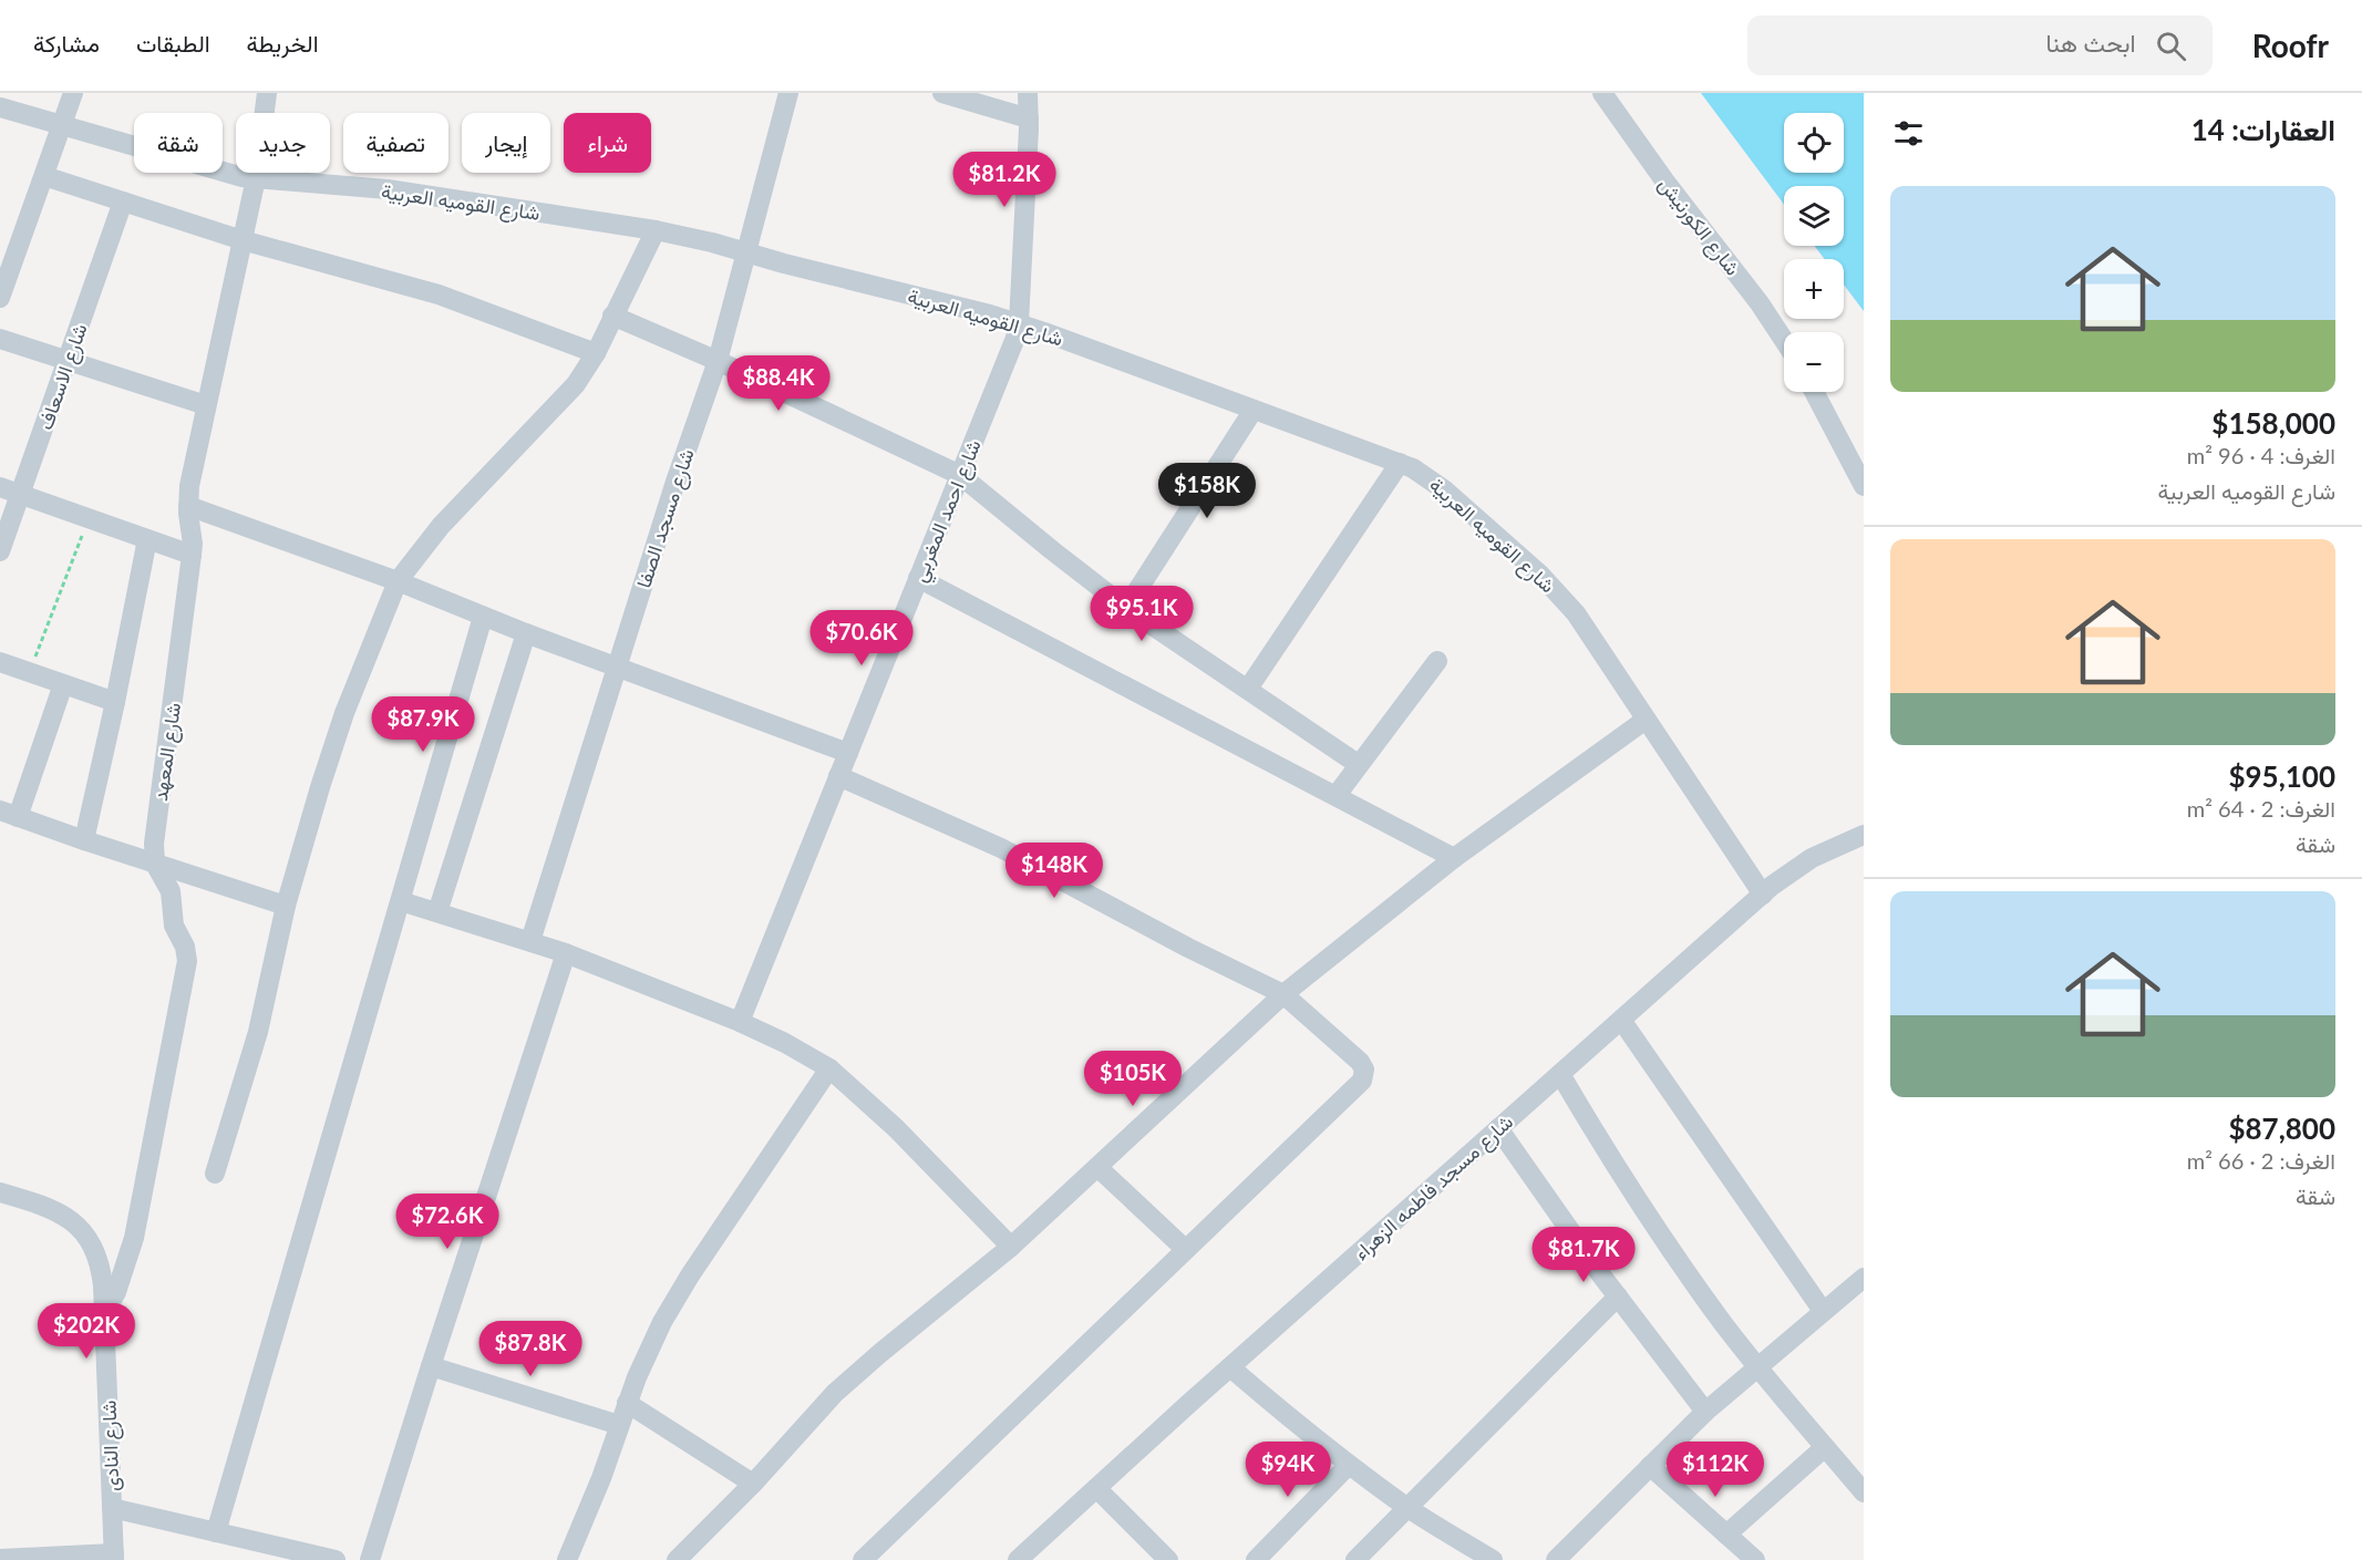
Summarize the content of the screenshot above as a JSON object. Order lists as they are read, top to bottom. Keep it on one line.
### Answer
{"streets":{"street":["شارع القوميه العربية","شارع الكورنيش","شارع الاسعاف","شارع احمد المغربي","شارع مسجد الصفا","شارع المعهد","شارع مسجد فاطمه الزهراء","شارع النادى"]},"crossings":[["شارع القوميه العربية","شارع احمد المغربي"],["شارع القوميه العربية","شارع مسجد الصفا"],["شارع القوميه العربية","شارع المعهد"],["شارع القوميه العربية","شارع مسجد فاطمه الزهراء"],["شارع المعهد","شارع النادى"]],"page":{"header":"Roofr","search":"ابحث هنا","nav":["الخريطة","الطبقات","مشاركة"],"heading":"العقارات: 14","map_buttons":["+","−"],"chip":["شراء","إيجار","تصفية","جديد","شقة"],"price":["$81.2K","$88.4K","$158K","$95.1K","$70.6K","$87.9K","$148K","$105K","$72.6K","$81.7K","$202K","$87.8K","$94K","$112K"],"list":[{"name":"$158,000","note":"الغرف: 4 · 96 m² · شارع القوميه العربية"},{"name":"$95,100","note":"الغرف: 2 · 64 m² · شقة"},{"name":"$87,800","note":"الغرف: 2 · 66 m² · شقة"}]}}
